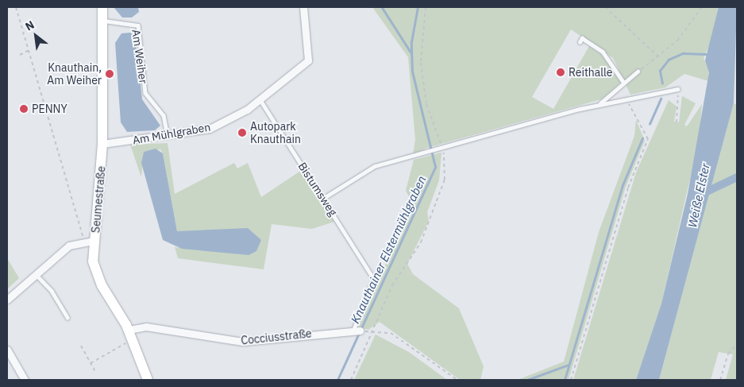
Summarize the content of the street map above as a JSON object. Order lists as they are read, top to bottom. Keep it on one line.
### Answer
{"streets":{"street":["Am Mühlgraben","Seumestraße","Cocciusstraße"],"lane":["Am Weiher","Bistumsweg"]},"crossings":[["Am Weiher","Am Mühlgraben"],["Am Weiher","Seumestraße"],["Am Mühlgraben","Bistumsweg"],["Am Mühlgraben","Seumestraße"],["Bistumsweg","Cocciusstraße"],["Seumestraße","Cocciusstraße"]],"water":["Weiße Elster","Knauthainer Elstermühlgraben"],"places":["Reithalle","Knauthain, Am Weiher","PENNY","Autopark Knauthain"],"north":"top left"}
